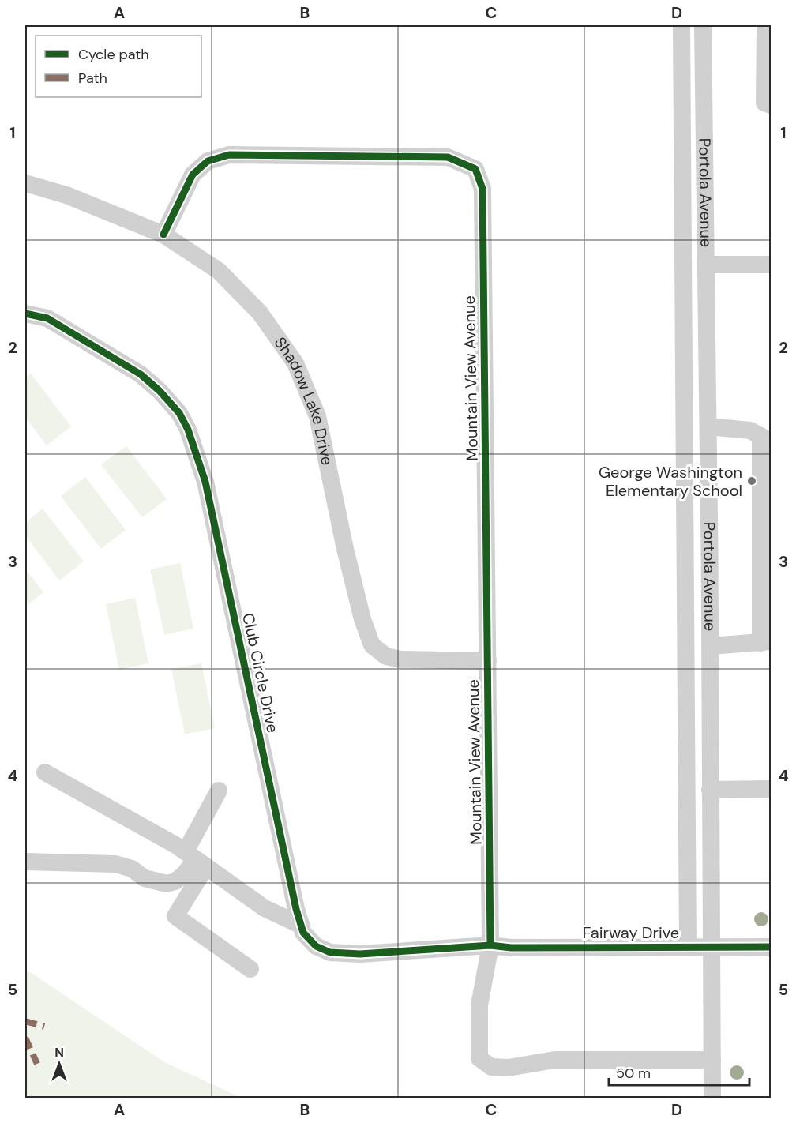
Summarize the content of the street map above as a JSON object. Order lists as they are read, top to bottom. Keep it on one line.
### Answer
{"streets":{"street":["Portola Avenue","Mountain View Avenue","Shadow Lake Drive","Club Circle Drive","Fairway Drive"]},"crossings":[["Portola Avenue","Mountain View Avenue"],["Portola Avenue","Fairway Drive"],["Mountain View Avenue","Shadow Lake Drive"],["Mountain View Avenue","Club Circle Drive"],["Mountain View Avenue","Fairway Drive"],["Club Circle Drive","Fairway Drive"]],"places":["George Washington Elementary School"],"legend":["Cycle path","Path"],"scale_bar":"50 m","north":"top","grid":{"columns":["A","B","C","D"],"rows":["1","2","3","4","5"]}}
